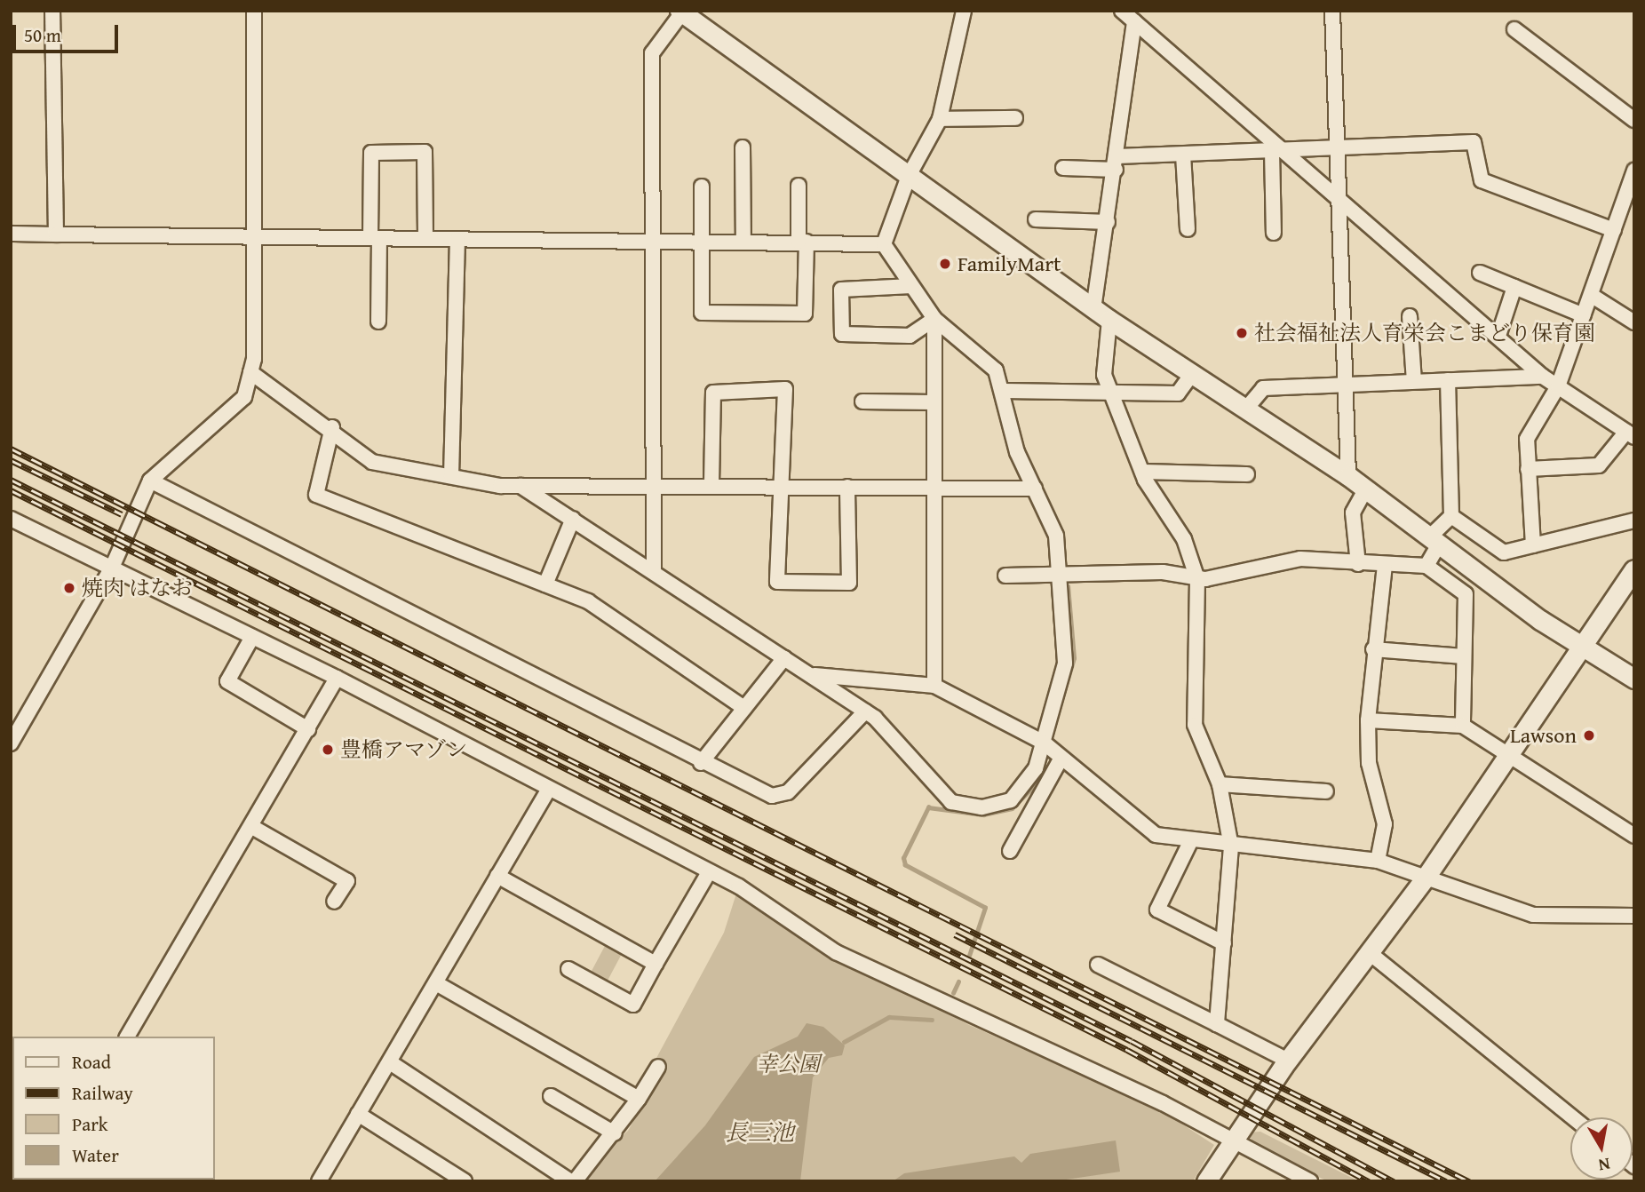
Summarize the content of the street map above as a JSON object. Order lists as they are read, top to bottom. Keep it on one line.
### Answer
{"water":["長三池"],"parks":["幸公園"],"places":["FamilyMart","社会福祉法人育栄会こまどり保育園","焼肉 はなお","Lawson","豊橋アマゾン"],"legend":["Road","Railway","Park","Water"],"scale_bar":"50 m","north":"bottom"}
